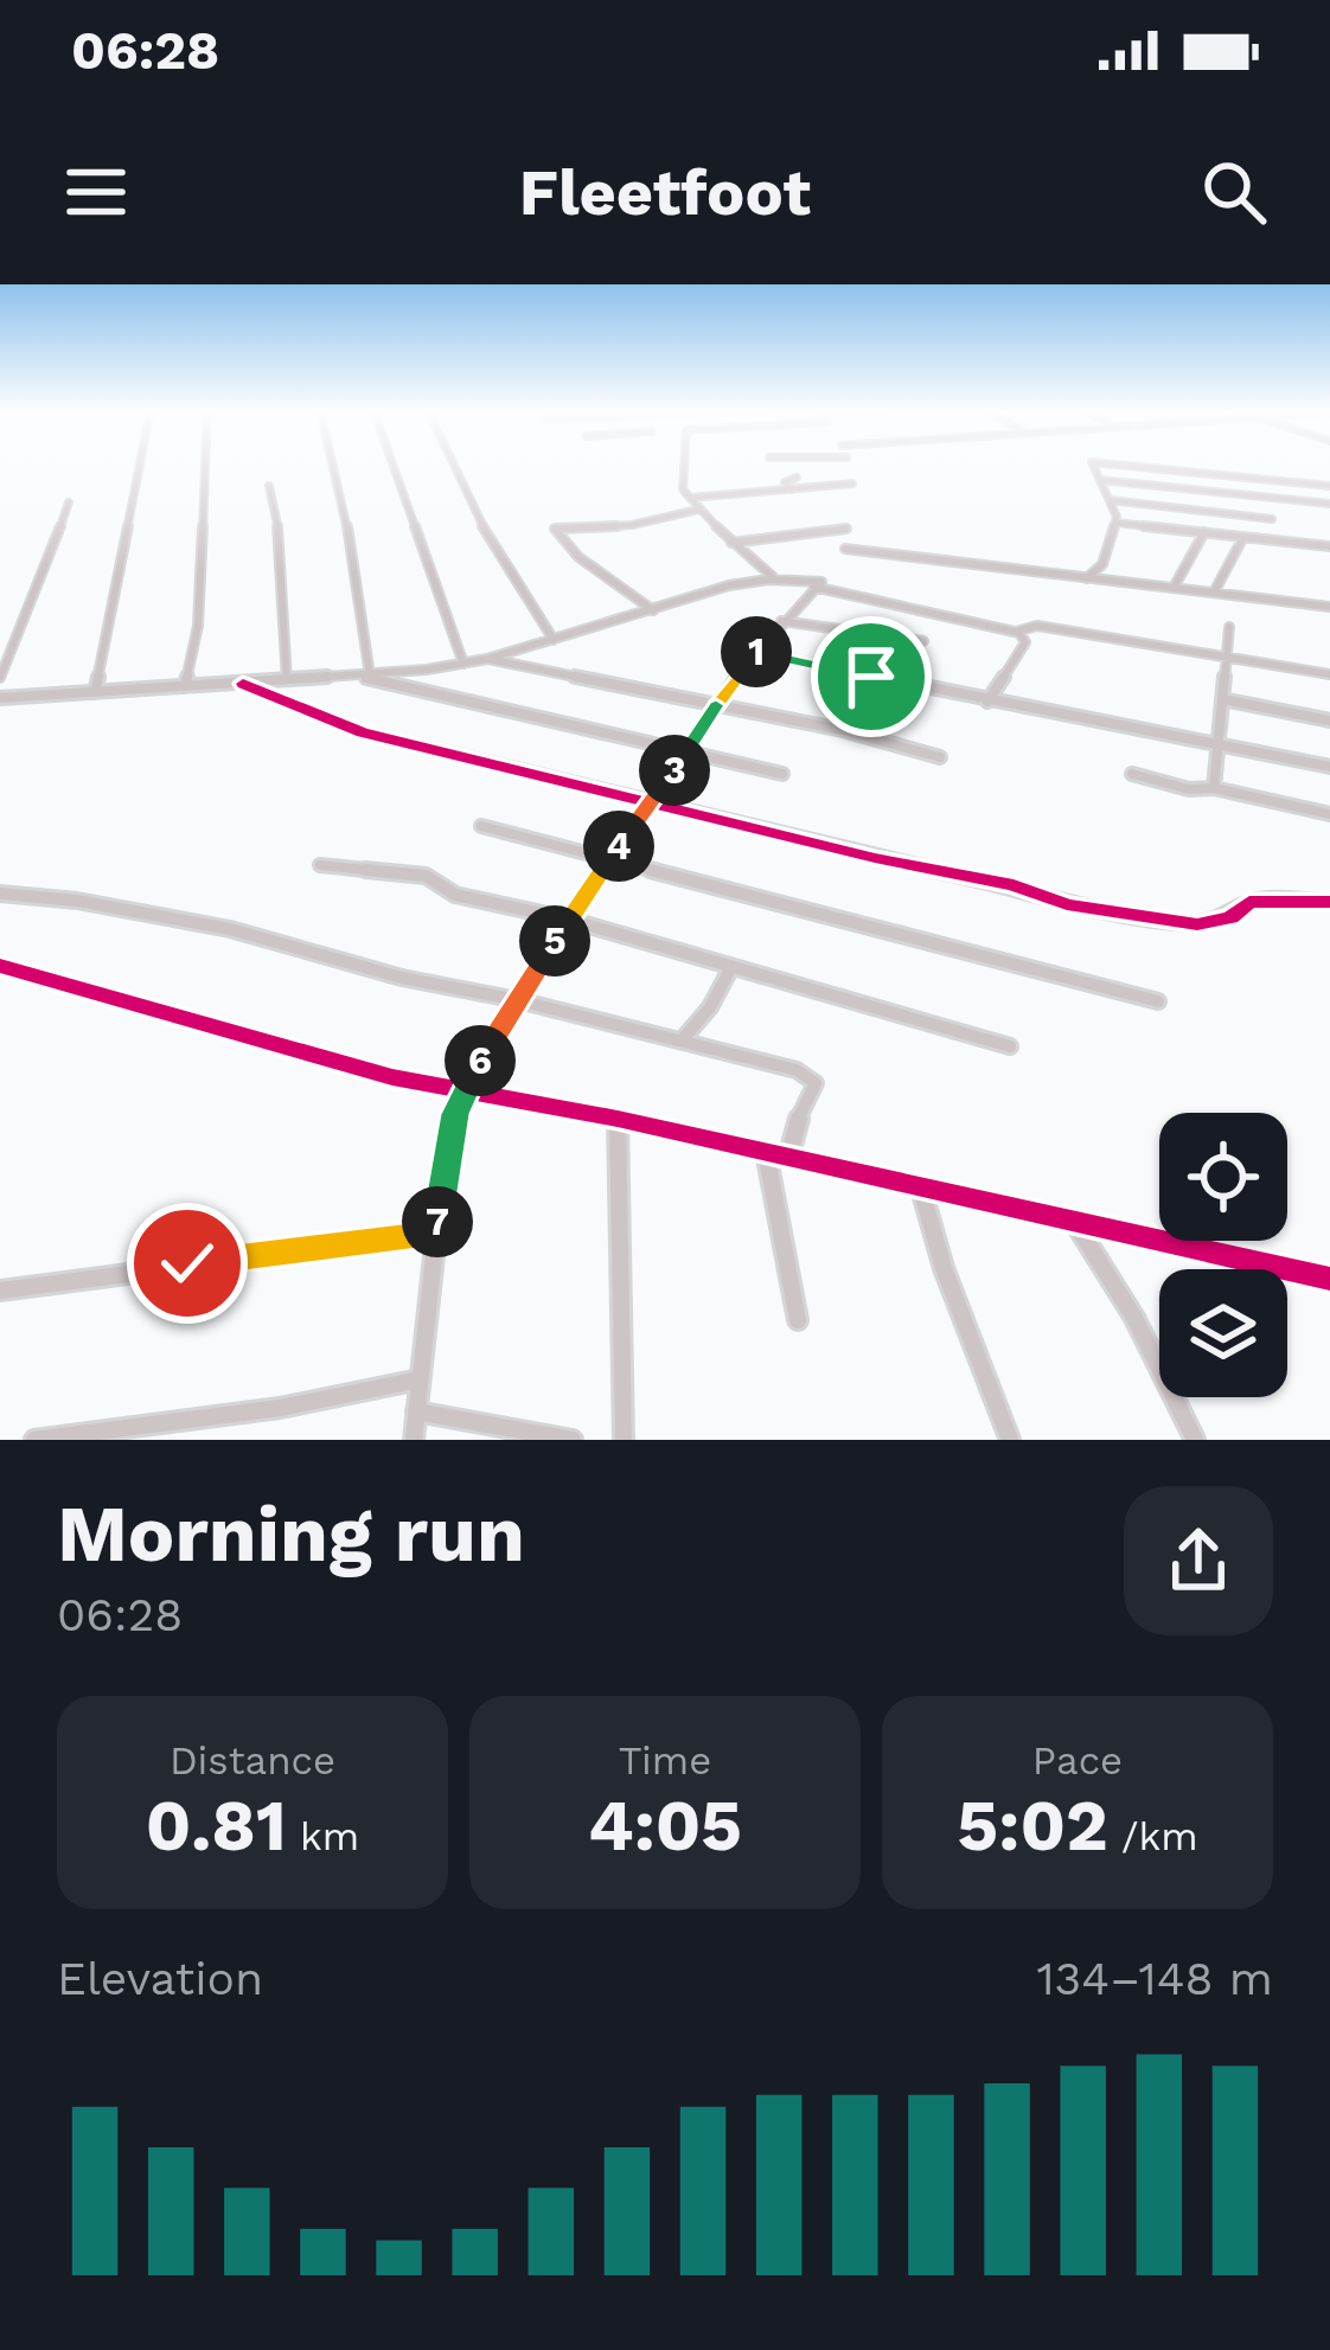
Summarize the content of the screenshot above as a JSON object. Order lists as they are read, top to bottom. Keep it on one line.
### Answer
{"page":{"status":"06:28","header":"Fleetfoot","pins":["1","3","4","5","6","7"],"heading":["Morning run","06:28"],"stats":[["Distance","0.81 km"],["Time","4:05"],["Pace","5:02 /km"]],"chart":["Elevation","134–148 m"]}}
